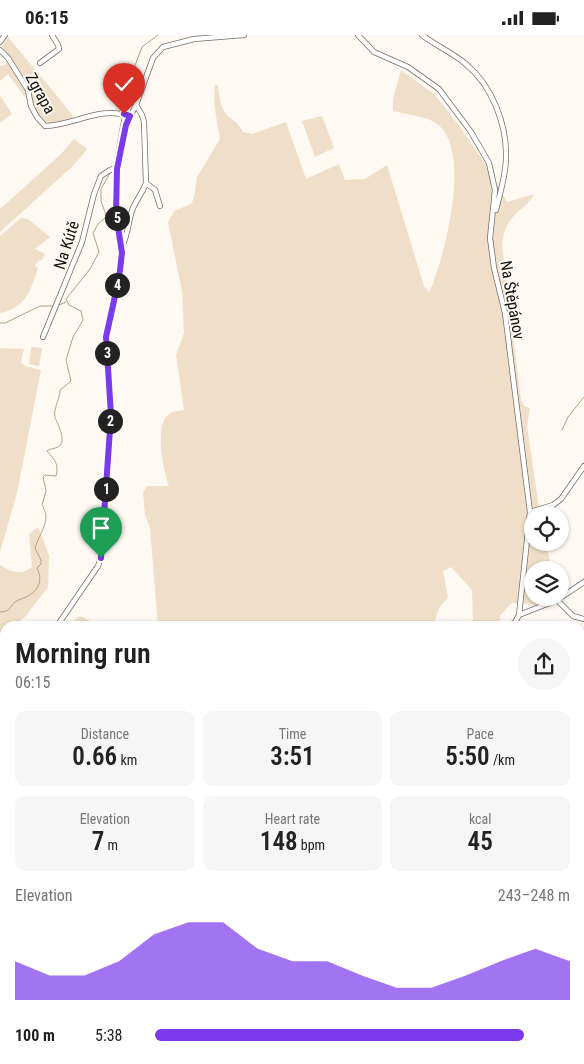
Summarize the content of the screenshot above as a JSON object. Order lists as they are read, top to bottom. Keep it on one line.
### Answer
{"streets":{"street":["Zgrapa","Na Kútě","Na Štěpánov"]},"page":{"status":"06:15","pins":["5","4","3","2","1"],"heading":["Morning run","06:15"],"stats":[["Distance","0.66 km"],["Time","3:51"],["Pace","5:50 /km"],["Elevation","7 m"],["Heart rate","148 bpm"],["kcal","45"]],"chart":["Elevation","243–248 m"],"list":[{"name":"100 m","note":"5:38"}]}}
